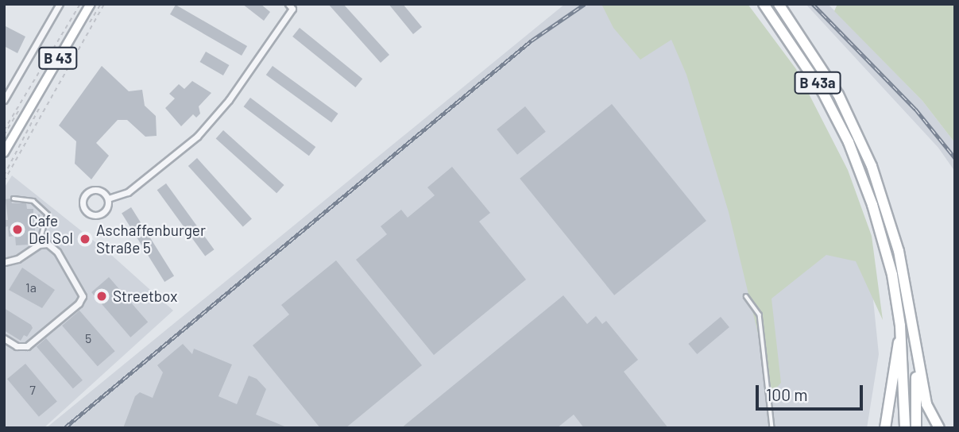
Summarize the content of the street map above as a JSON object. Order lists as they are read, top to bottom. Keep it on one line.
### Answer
{"streets":{"highway":["B 43a"],"main road":["B 43"]},"places":["Cafe Del Sol","Aschaffenburger Straße 5","Streetbox"],"house_numbers":["1a","5","7"],"scale_bar":"100 m"}
